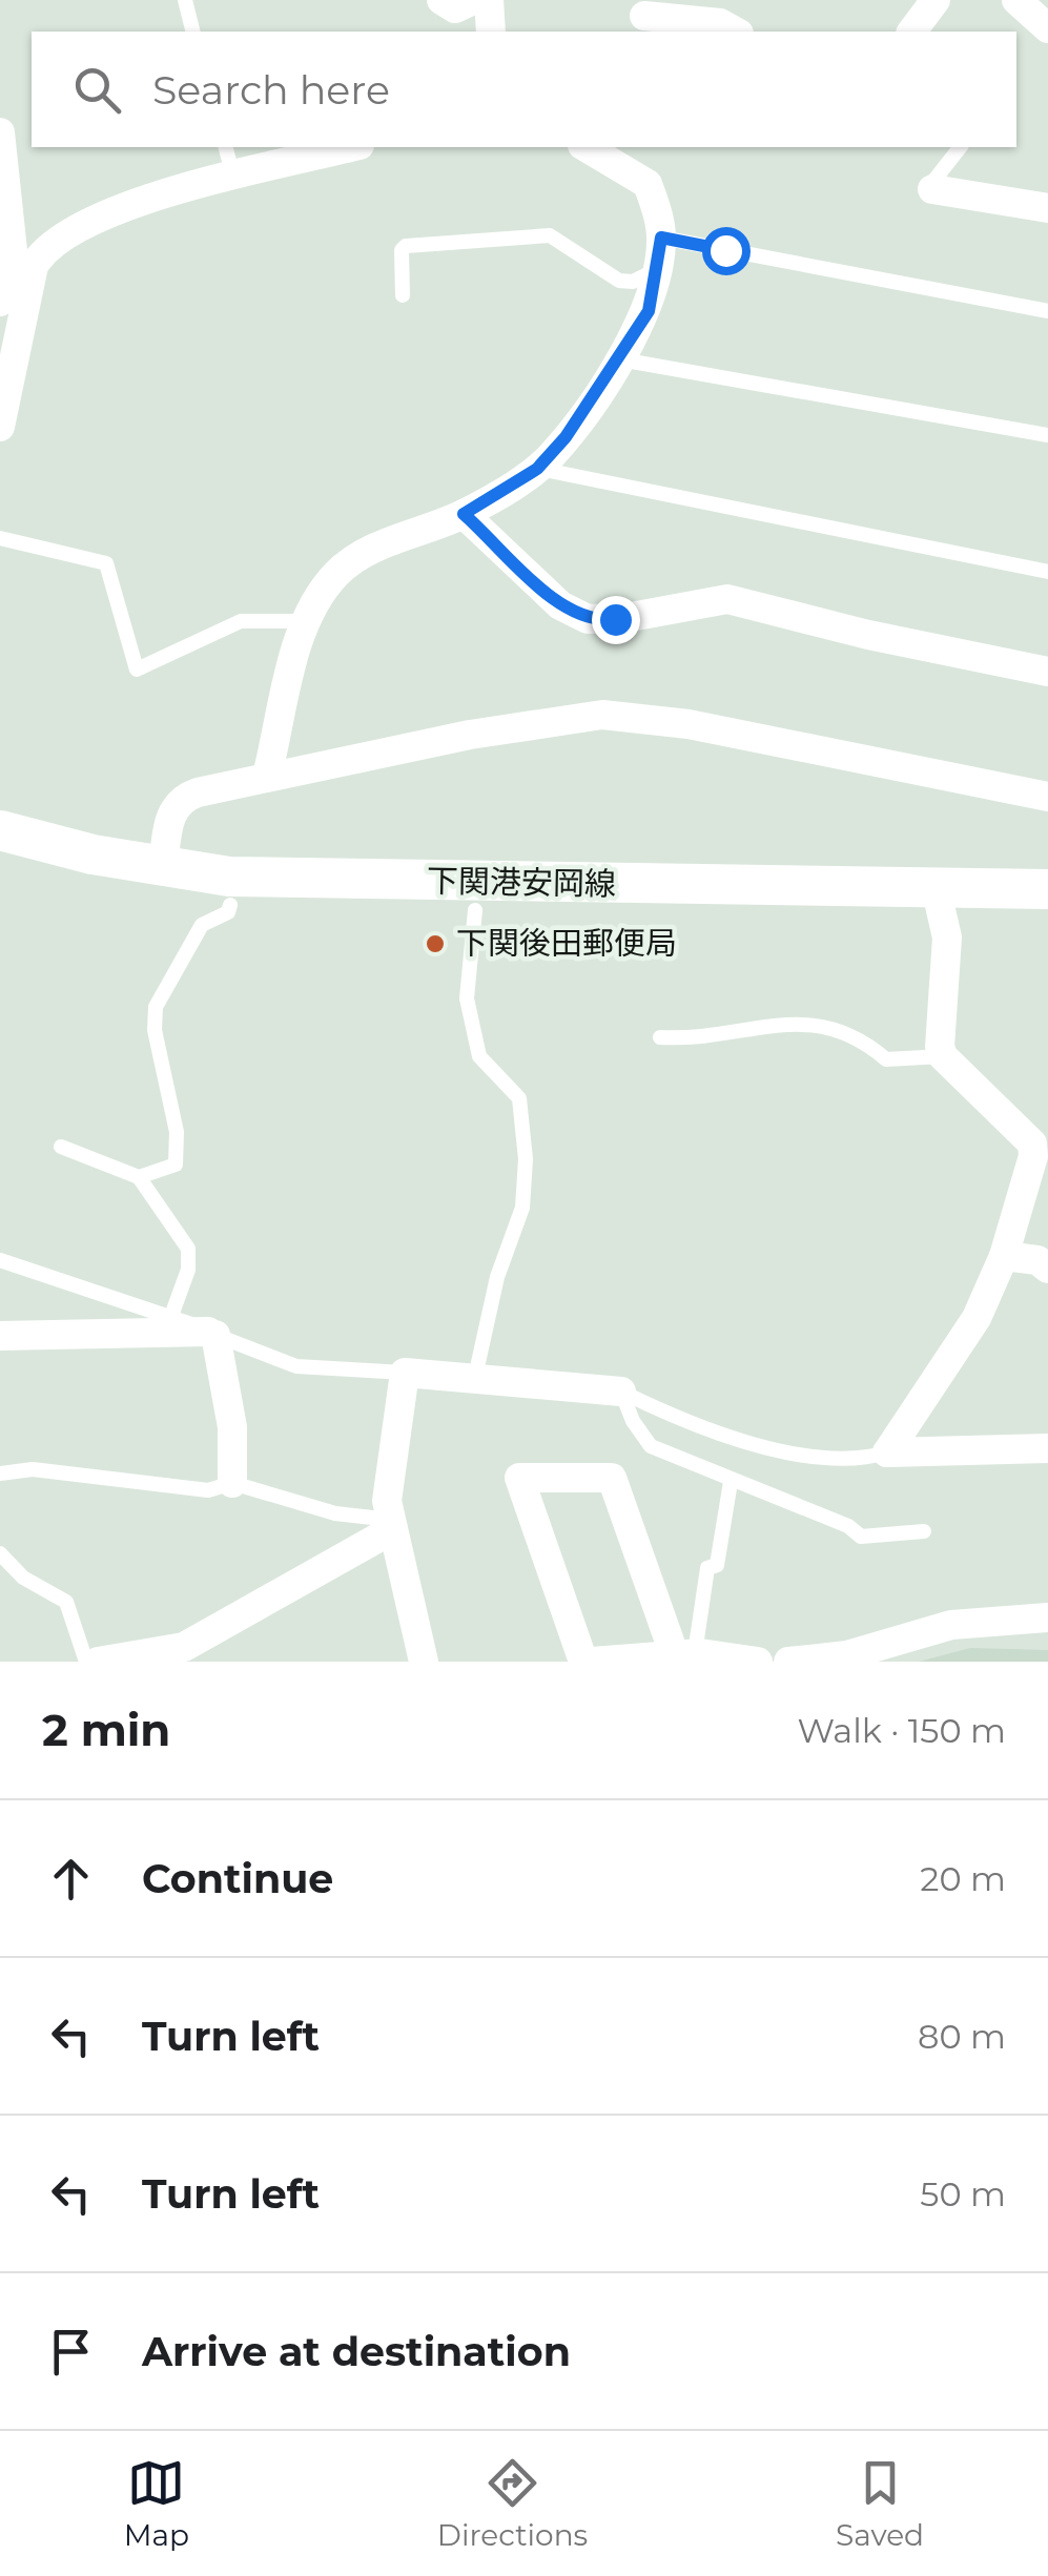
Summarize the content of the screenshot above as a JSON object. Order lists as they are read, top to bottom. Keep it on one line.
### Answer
{"streets":{"main road":["下関港安岡線"]},"places":["下関後田郵便局"],"page":{"search":"Search here","heading":["2 min","Walk · 150 m"],"list":[["Continue","20 m"],["Turn left","80 m"],["Turn left","50 m"],"Arrive at destination"],"nav":["Map","Directions","Saved"]}}
